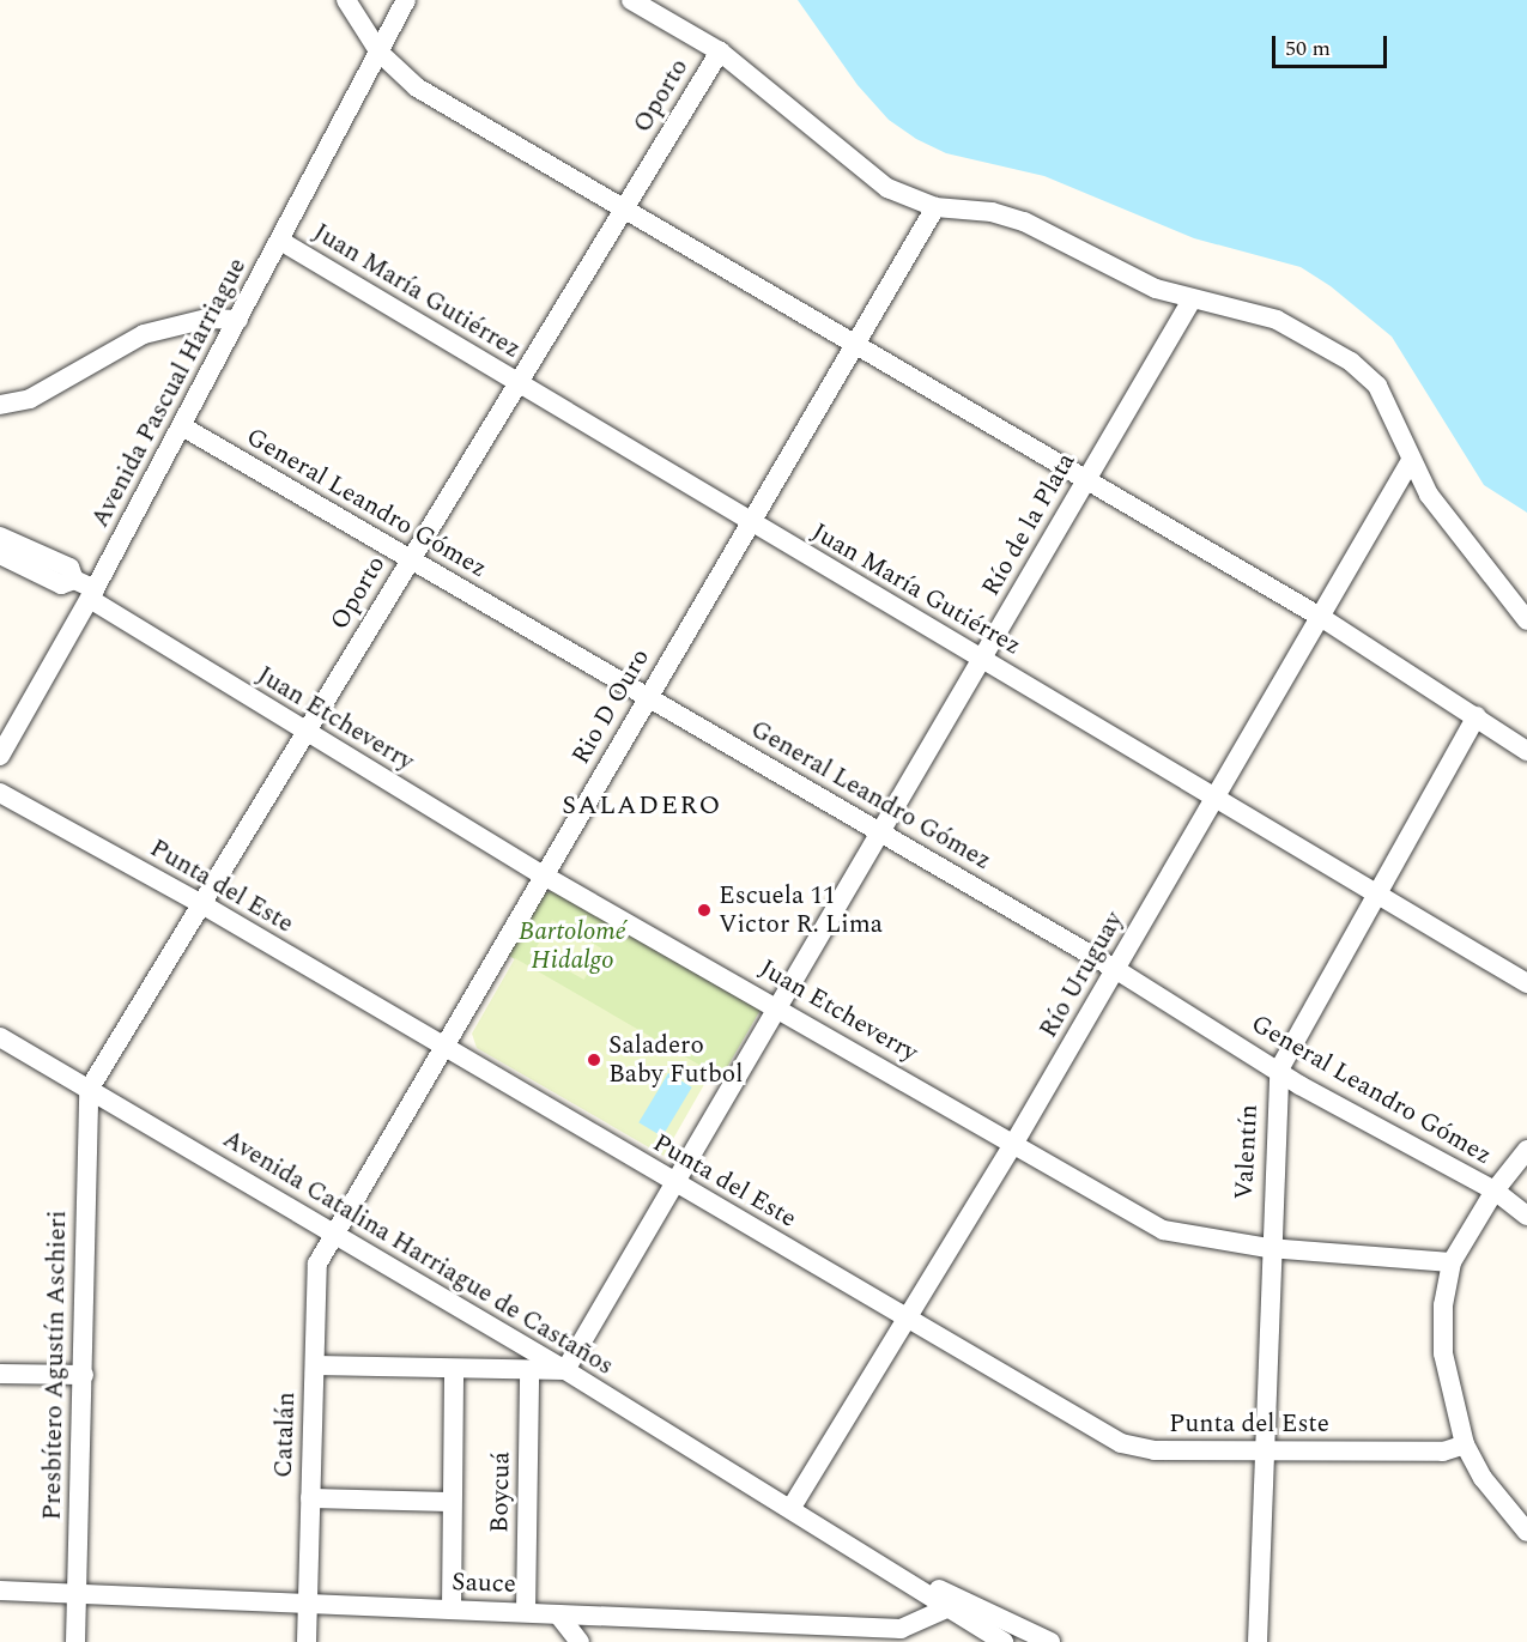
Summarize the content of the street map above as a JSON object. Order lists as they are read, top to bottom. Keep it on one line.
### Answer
{"streets":{"street":["Oporto","Juan María Gutiérrez","Avenida Pascual Harriague","General Leandro Gómez","Río de la Plata","Rio D Ouro","Juan Etcheverry","Punta del Este","Río Uruguay","Valentín","Avenida Catalina Harriague de Castaños","Presbítero Agustín Aschieri","Catalán","Boycuá","Sauce"]},"crossings":[["Oporto","Juan María Gutiérrez"],["Oporto","General Leandro Gómez"],["Oporto","Juan Etcheverry"],["Oporto","Punta del Este"],["Oporto","Avenida Catalina Harriague de Castaños"],["Oporto","Presbítero Agustín Aschieri"],["Juan María Gutiérrez","Avenida Pascual Harriague"],["Juan María Gutiérrez","Río de la Plata"],["Juan María Gutiérrez","Rio D Ouro"],["Juan María Gutiérrez","Río Uruguay"],["Juan María Gutiérrez","Valentín"],["Avenida Pascual Harriague","General Leandro Gómez"],["Avenida Pascual Harriague","Juan Etcheverry"],["General Leandro Gómez","Río de la Plata"],["General Leandro Gómez","Rio D Ouro"],["General Leandro Gómez","Río Uruguay"],["General Leandro Gómez","Valentín"],["Río de la Plata","Juan Etcheverry"],["Río de la Plata","Punta del Este"],["Río de la Plata","Avenida Catalina Harriague de Castaños"],["Rio D Ouro","Juan Etcheverry"],["Rio D Ouro","Punta del Este"],["Rio D Ouro","Avenida Catalina Harriague de Castaños"],["Rio D Ouro","Catalán"],["Juan Etcheverry","Río Uruguay"],["Juan Etcheverry","Valentín"],["Punta del Este","Río Uruguay"],["Punta del Este","Valentín"],["Río Uruguay","Avenida Catalina Harriague de Castaños"],["Avenida Catalina Harriague de Castaños","Presbítero Agustín Aschieri"],["Avenida Catalina Harriague de Castaños","Catalán"],["Avenida Catalina Harriague de Castaños","Sauce"],["Presbítero Agustín Aschieri","Sauce"],["Catalán","Sauce"],["Boycuá","Sauce"]],"districts":["SALADERO"],"parks":["Bartolomé Hidalgo"],"places":["Escuela 11 Victor R. Lima","Saladero Baby Futbol"],"scale_bar":"50 m"}
